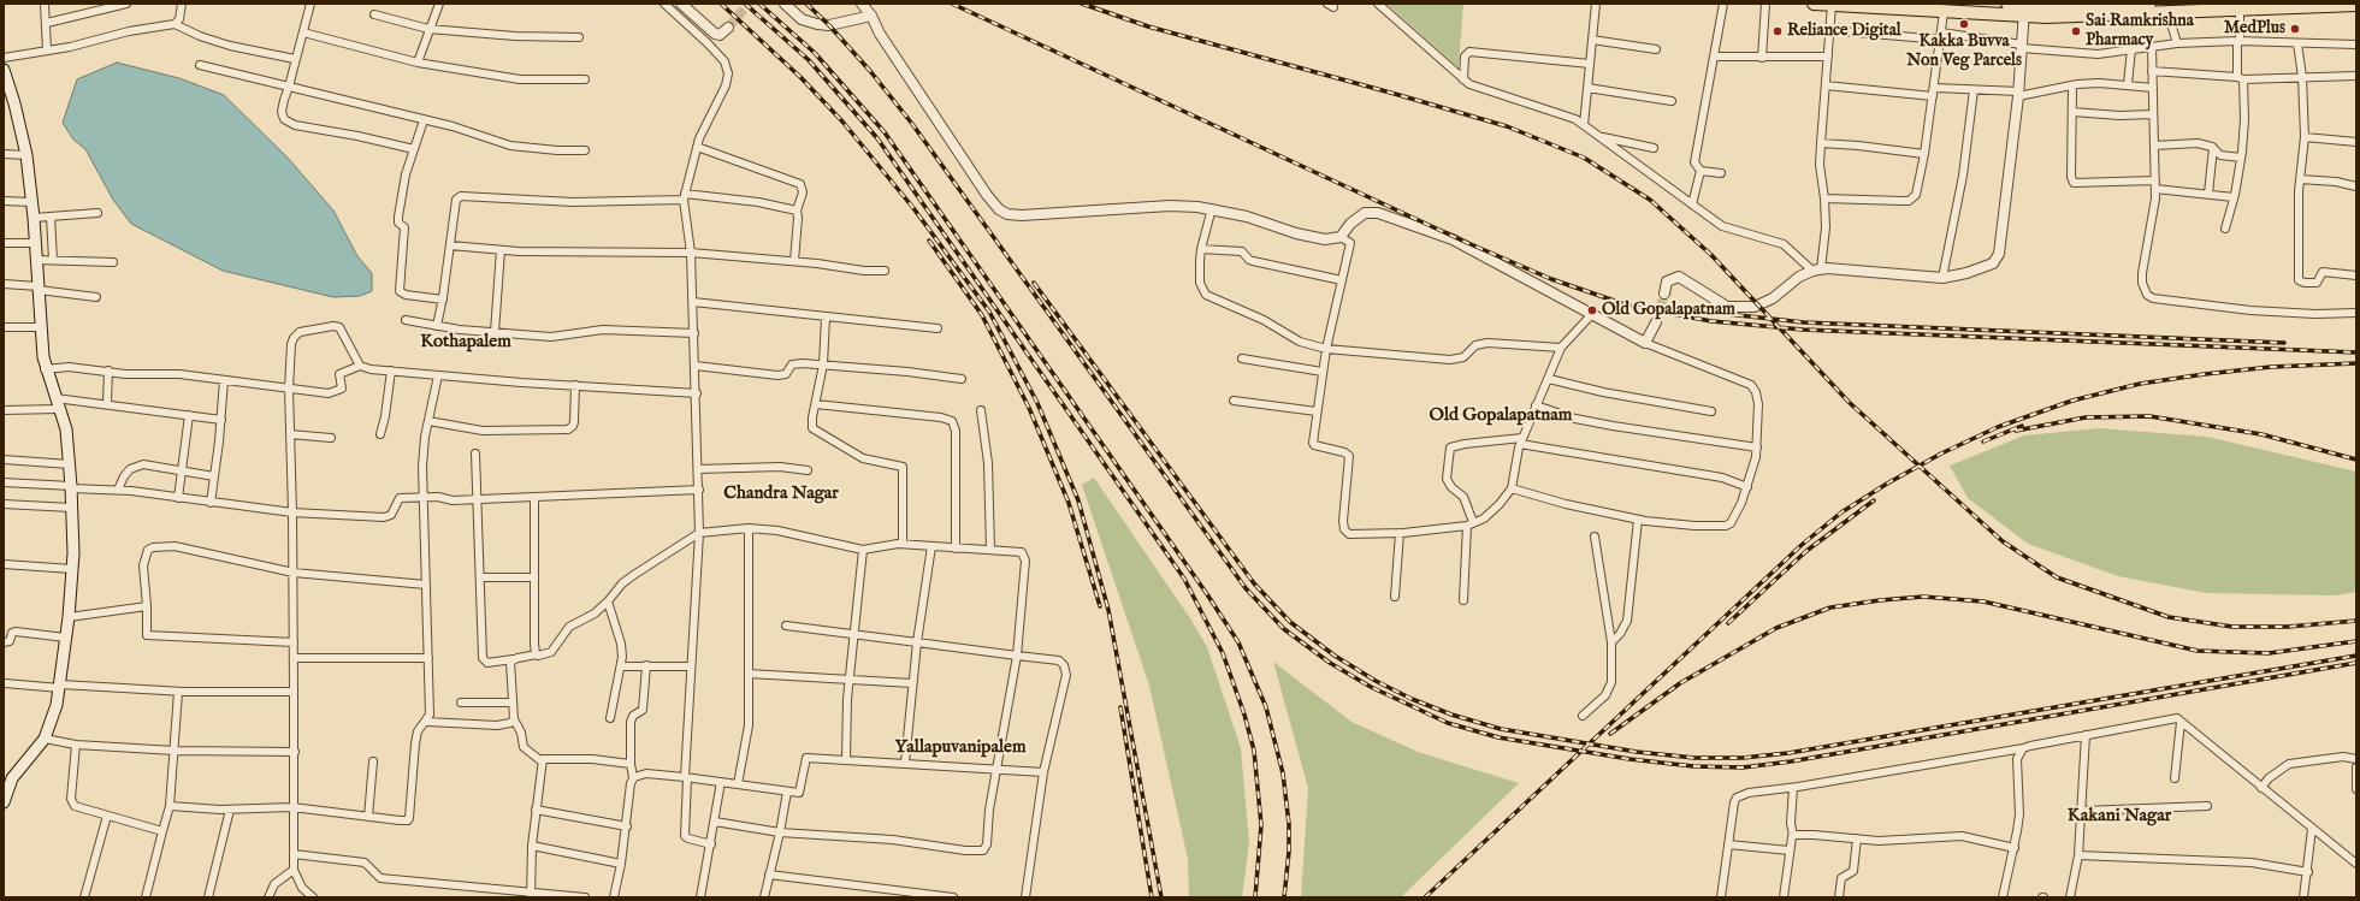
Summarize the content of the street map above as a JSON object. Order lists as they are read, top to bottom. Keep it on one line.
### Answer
{"districts":["Kothapalem","Old Gopalapatnam","Chandra Nagar","Yallapuvanipalem","Kakani Nagar"],"places":["Kakka Buvva Non Veg Parcels","MedPlus","Reliance Digital","Sai Ramkrishna Pharmacy","Old Gopalapatnam"]}
